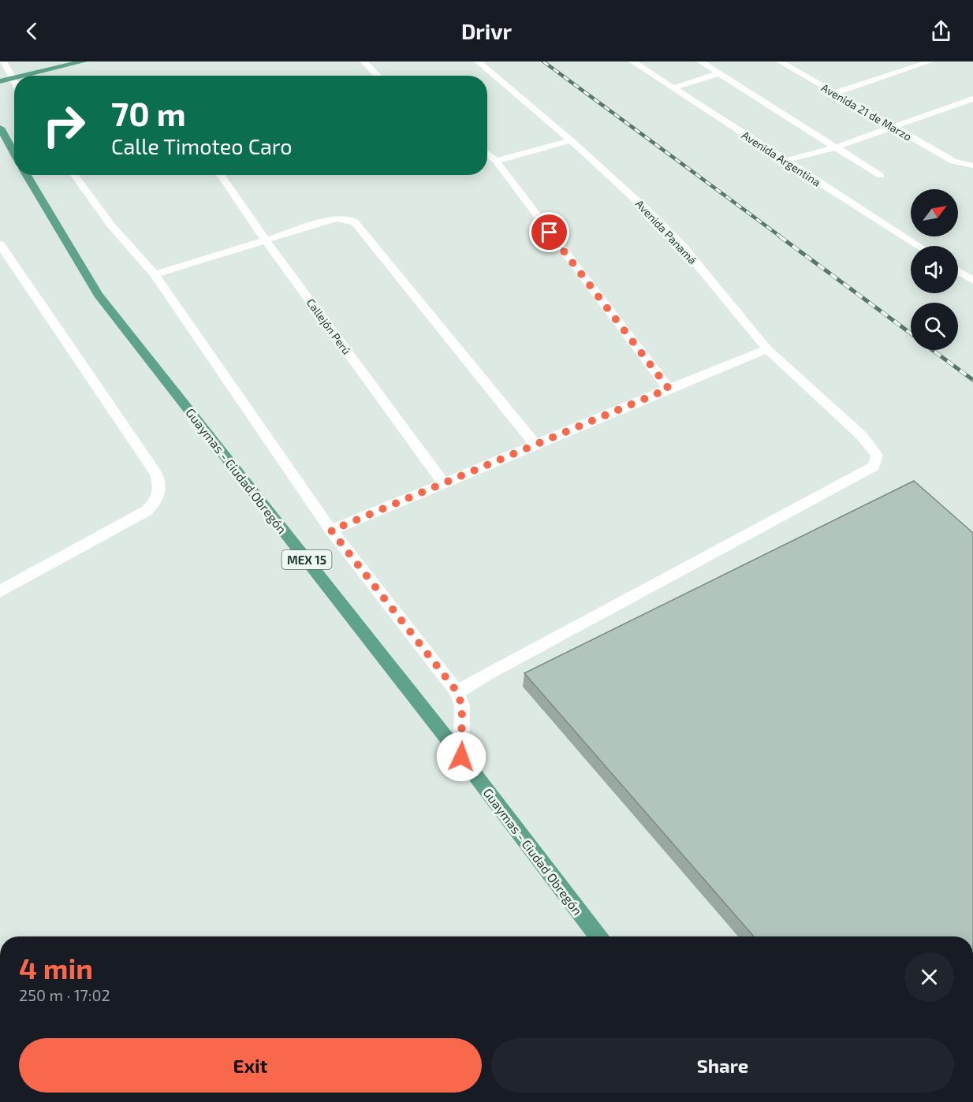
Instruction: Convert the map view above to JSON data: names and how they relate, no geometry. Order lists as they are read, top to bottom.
{
  "streets": {
    "main road": ["Guaymas - Ciudad Obregón", "MEX 15"],
    "street": [
      "Avenida 21 de Marzo",
      "Avenida Argentina",
      "Avenida Panamá",
      "Callejón Perú"
    ]
  },
  "north": "top right",
  "page": {
    "header": "Drivr",
    "turn": ["70 m", "Calle Timoteo Caro"],
    "heading": ["4 min", "250 m · 17:02"],
    "buttons": ["Exit", "Share"]
  }
}
